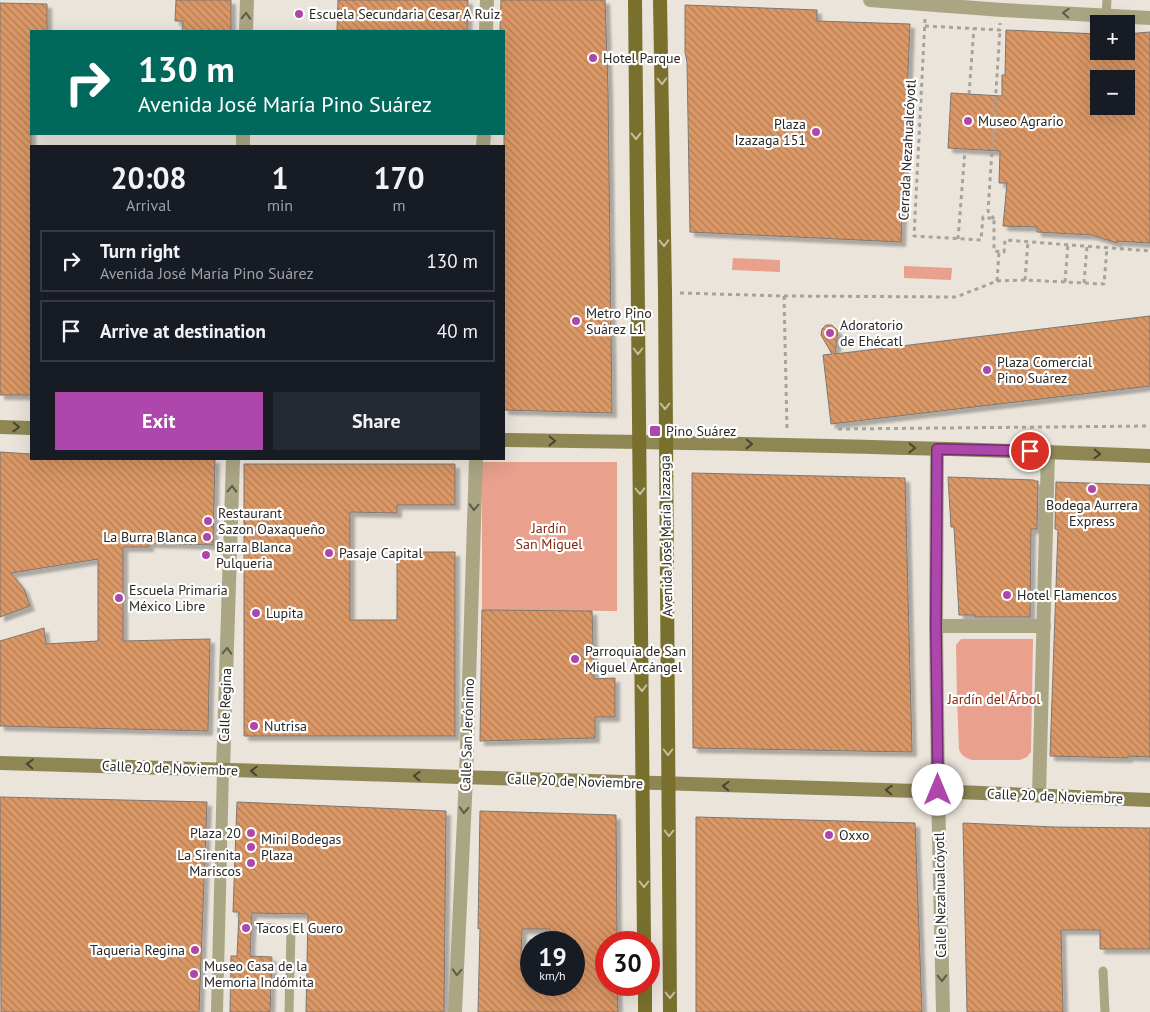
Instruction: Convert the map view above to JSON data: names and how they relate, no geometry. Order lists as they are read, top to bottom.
{
  "streets": {
    "main road": ["Avenida José María Izazaga", "Calle 20 de Noviembre"],
    "street": ["Calle Regina", "Calle San Jerónimo", "Calle Nezahualcóyotl"],
    "path": ["Cerrada Nezahualcóyotl"]
  },
  "crossings": [
    ["Avenida José María Izazaga", "Calle 20 de Noviembre"],
    ["Calle Regina", "Calle 20 de Noviembre"],
    ["Calle San Jerónimo", "Calle 20 de Noviembre"],
    ["Calle 20 de Noviembre", "Calle Nezahualcóyotl"]
  ],
  "one_way": [
    "Avenida José María Izazaga",
    "Calle Regina",
    "Calle San Jerónimo",
    "Calle 20 de Noviembre",
    "Calle Nezahualcóyotl"
  ],
  "parks": ["Jardín San Miguel", "Jardín del Árbol"],
  "places": {
    "other": [
      "Escuela Secundaria Cesar A Ruiz",
      "Hotel Parque",
      "Museo Agrario",
      "Plaza Izazaga 151",
      "Metro Pino Suárez L1",
      "Adoratorio de Ehécatl",
      "Plaza Comercial Pino Suárez",
      "Bodega Aurrera Express",
      "Restaurant Sazon Oaxaqueño",
      "La Burra Blanca",
      "Pasaje Capital",
      "Barra Blanca Pulqueria",
      "Hotel Flamencos",
      "Escuela Primaria México Libre",
      "Lupita",
      "Parroquia de San Miguel Arcángel",
      "Nutrisa",
      "Plaza 20",
      "Oxxo",
      "Mini Bodegas Plaza",
      "La Sirenita Mariscos",
      "Tacos El Guero",
      "Taqueria Regina",
      "Museo Casa de la Memoria Indómita"
    ],
    "transit": ["Pino Suárez"]
  },
  "page": {
    "map_buttons": ["+", "−"],
    "turn": ["130 m", "Avenida José María Pino Suárez"],
    "eta": [
      "20:08",
      "Arrival",
      "1",
      "min",
      "170",
      "m"
    ],
    "list": [
      {
        "name": "Turn right",
        "note": "Avenida José María Pino Suárez",
        "value": "130 m"
      },
      {
        "name": "Arrive at destination",
        "value": "40 m"
      }
    ],
    "buttons": ["Exit", "Share"],
    "speed": "19 km/h",
    "limit": "30"
  }
}
